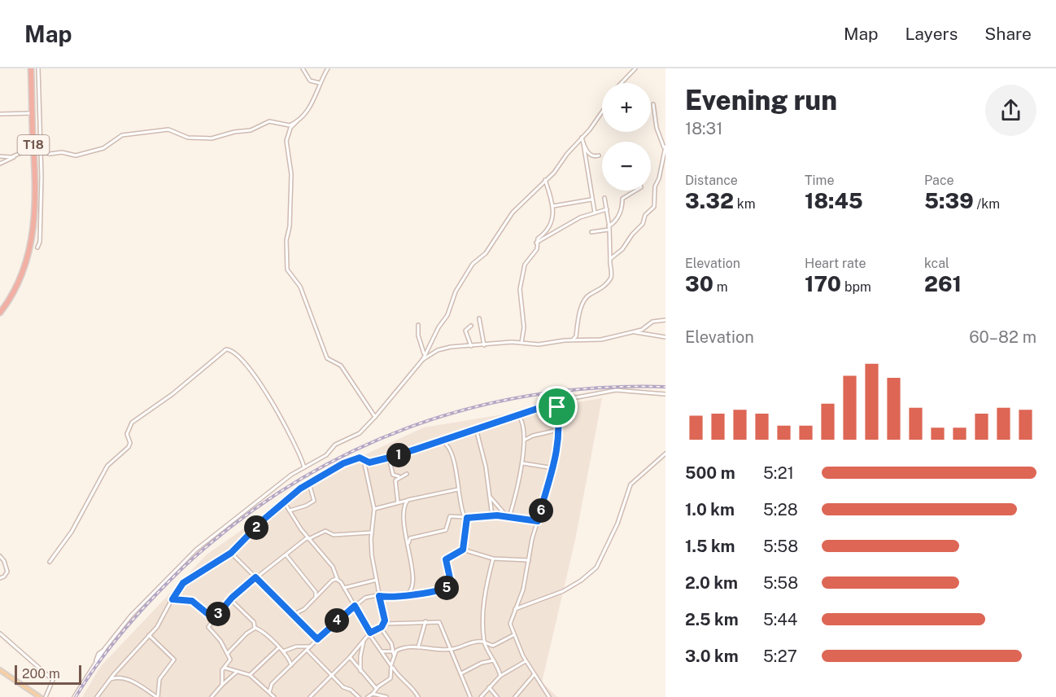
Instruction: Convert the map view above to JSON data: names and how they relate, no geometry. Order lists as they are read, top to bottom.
{
  "streets": {
    "highway": ["T18"]
  },
  "scale_bar": "200 m",
  "page": {
    "header": "Map",
    "nav": ["Map", "Layers", "Share"],
    "heading": ["Evening run", "18:31"],
    "map_buttons": ["+", "−"],
    "stats": [
      ["Distance", "3.32 km"],
      ["Time", "18:45"],
      ["Pace", "5:39 /km"],
      ["Elevation", "30 m"],
      ["Heart rate", "170 bpm"],
      ["kcal", "261"]
    ],
    "chart": ["Elevation", "60–82 m"],
    "pins": [
      "1",
      "6",
      "2",
      "5",
      "3",
      "4"
    ],
    "list": [
      {
        "name": "500 m",
        "note": "5:21"
      },
      {
        "name": "1.0 km",
        "note": "5:28"
      },
      {
        "name": "1.5 km",
        "note": "5:58"
      },
      {
        "name": "2.0 km",
        "note": "5:58"
      },
      {
        "name": "2.5 km",
        "note": "5:44"
      },
      {
        "name": "3.0 km",
        "note": "5:27"
      }
    ],
    "scale": "200 m"
  }
}
